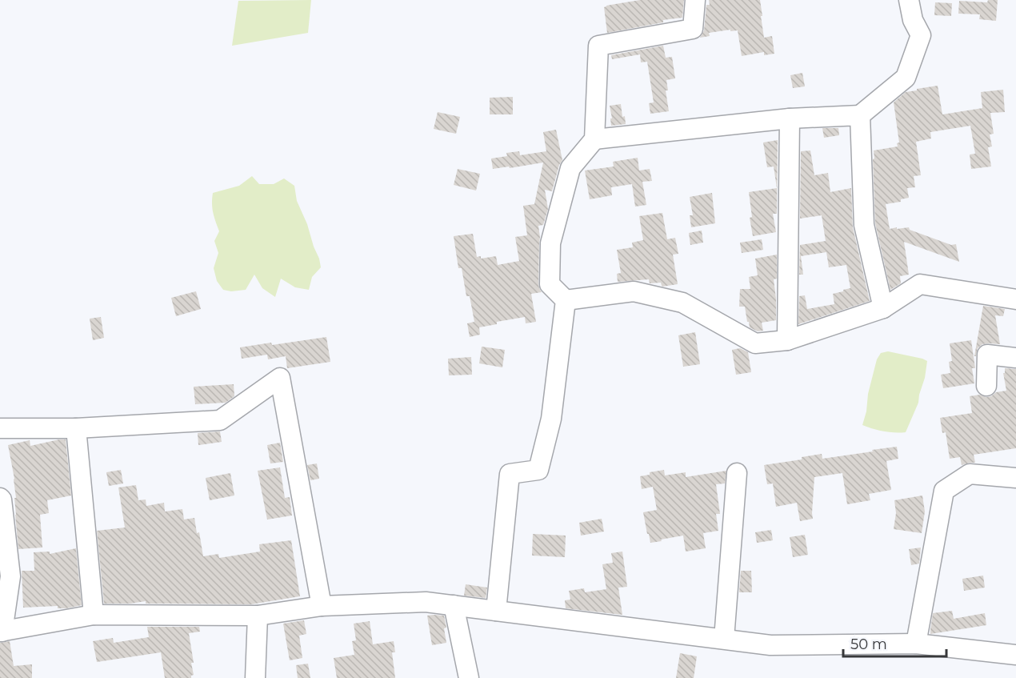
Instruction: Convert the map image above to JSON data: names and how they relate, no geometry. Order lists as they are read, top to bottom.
{
  "scale_bar": "50 m"
}
